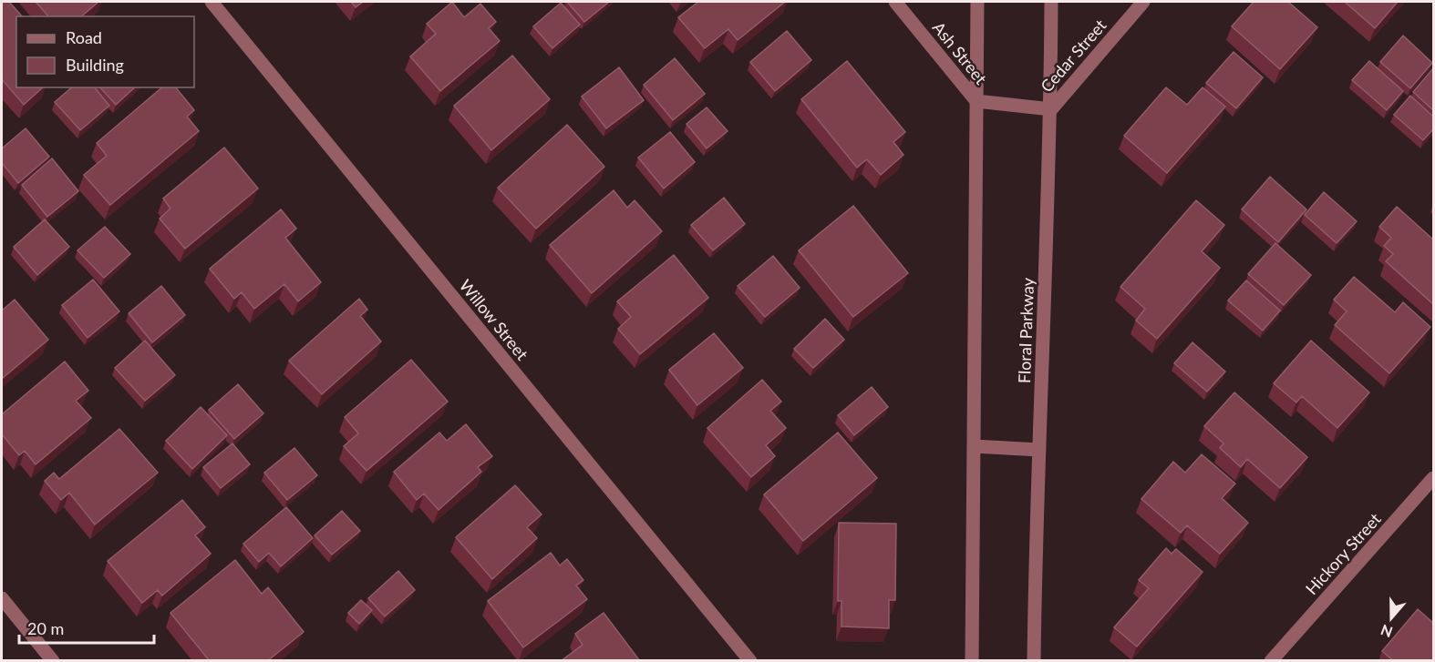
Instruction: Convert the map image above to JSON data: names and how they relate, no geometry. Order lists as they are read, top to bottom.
{
  "streets": {
    "street": [
      "Ash Street",
      "Cedar Street",
      "Willow Street",
      "Floral Parkway",
      "Hickory Street"
    ]
  },
  "crossings": [
    ["Cedar Street", "Floral Parkway"]
  ],
  "legend": ["Road", "Building"],
  "scale_bar": "20 m",
  "north": "bottom"
}
